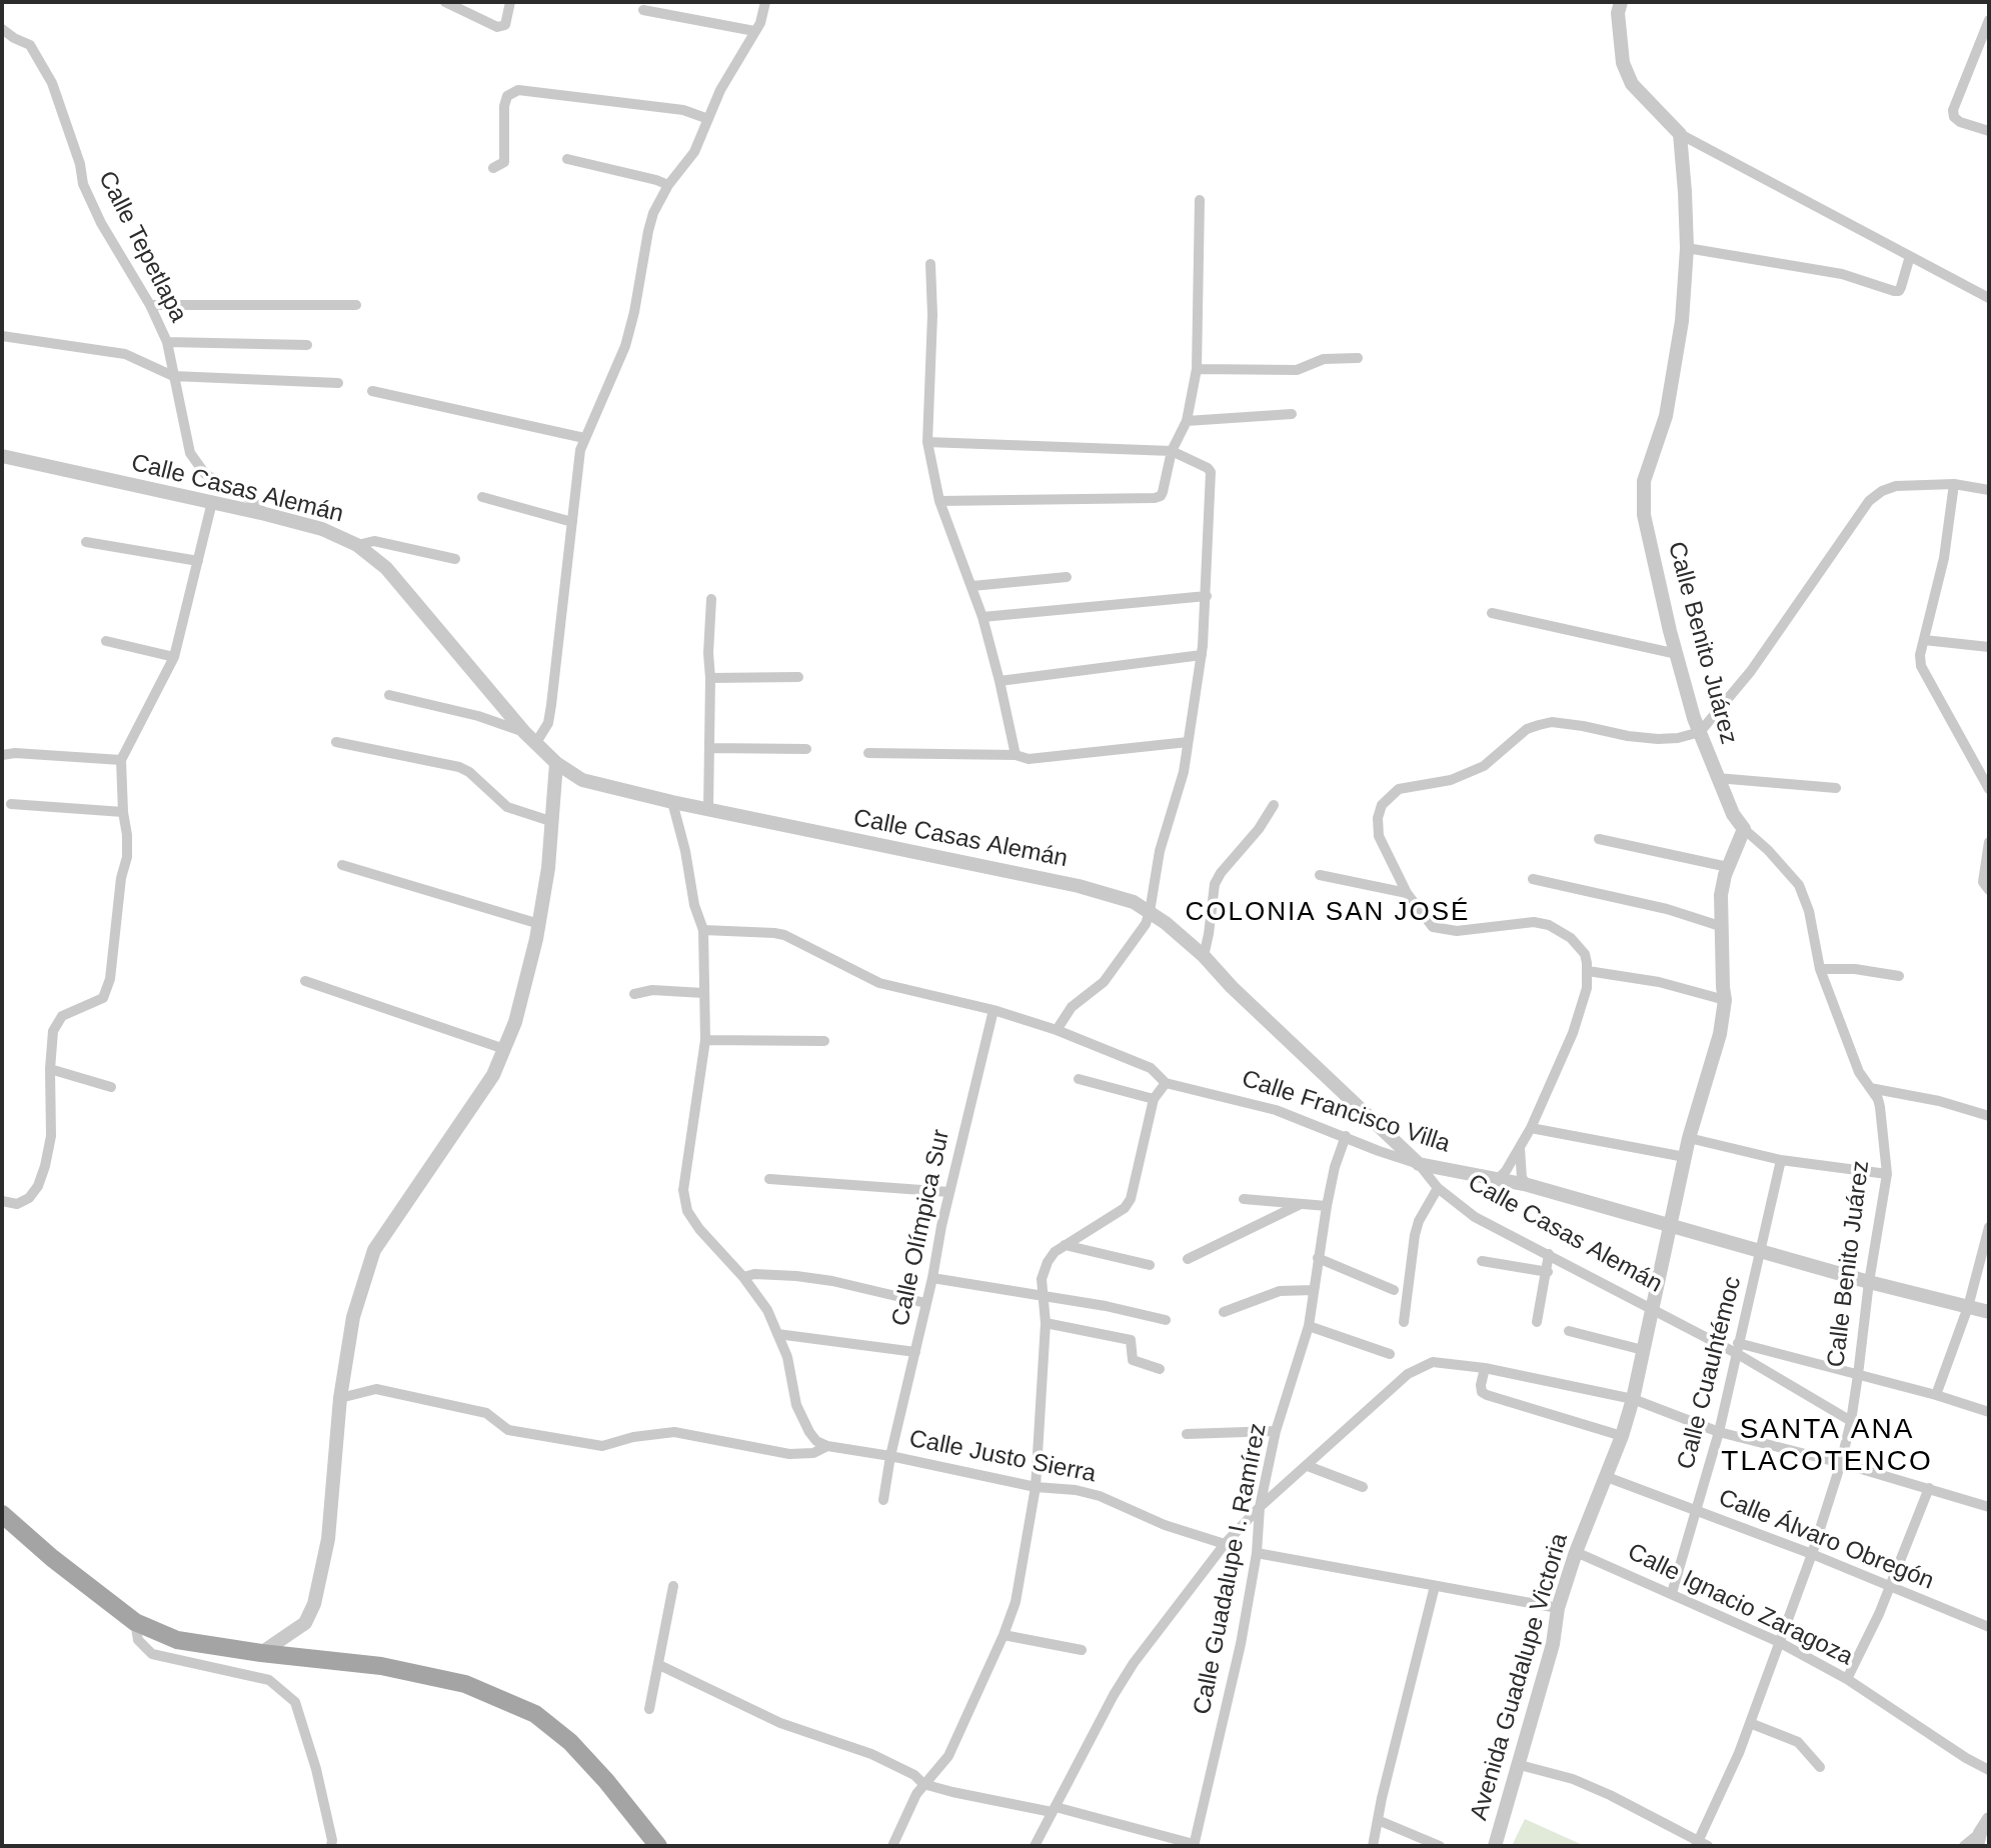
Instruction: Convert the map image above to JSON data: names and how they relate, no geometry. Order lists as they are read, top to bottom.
{
  "streets": {
    "street": [
      "Calle Tepetlapa",
      "Calle Casas Alemán",
      "Calle Benito Juárez",
      "Calle Francisco Villa",
      "Calle Olímpica Sur",
      "Calle Cuauhtémoc",
      "Calle Justo Sierra",
      "Calle Álvaro Obregón",
      "Calle Guadalupe I. Ramírez",
      "Calle Ignacio Zaragoza",
      "Avenida Guadalupe Victoria"
    ]
  },
  "crossings": [
    ["Calle Tepetlapa", "Calle Casas Alemán"],
    ["Calle Casas Alemán", "Calle Benito Juárez"],
    ["Calle Casas Alemán", "Calle Francisco Villa"],
    ["Calle Casas Alemán", "Calle Cuauhtémoc"],
    ["Calle Casas Alemán", "Avenida Guadalupe Victoria"],
    ["Calle Benito Juárez", "Calle Francisco Villa"],
    ["Calle Benito Juárez", "Calle Álvaro Obregón"],
    ["Calle Benito Juárez", "Calle Ignacio Zaragoza"],
    ["Calle Benito Juárez", "Avenida Guadalupe Victoria"],
    ["Calle Francisco Villa", "Calle Olímpica Sur"],
    ["Calle Francisco Villa", "Calle Cuauhtémoc"],
    ["Calle Francisco Villa", "Calle Guadalupe I. Ramírez"],
    ["Calle Francisco Villa", "Avenida Guadalupe Victoria"],
    ["Calle Olímpica Sur", "Calle Justo Sierra"],
    ["Calle Cuauhtémoc", "Calle Álvaro Obregón"],
    ["Calle Cuauhtémoc", "Calle Ignacio Zaragoza"],
    ["Calle Álvaro Obregón", "Avenida Guadalupe Victoria"],
    ["Calle Ignacio Zaragoza", "Avenida Guadalupe Victoria"]
  ],
  "districts": ["COLONIA SAN JOSÉ", "SANTA ANA TLACOTENCO"]
}
